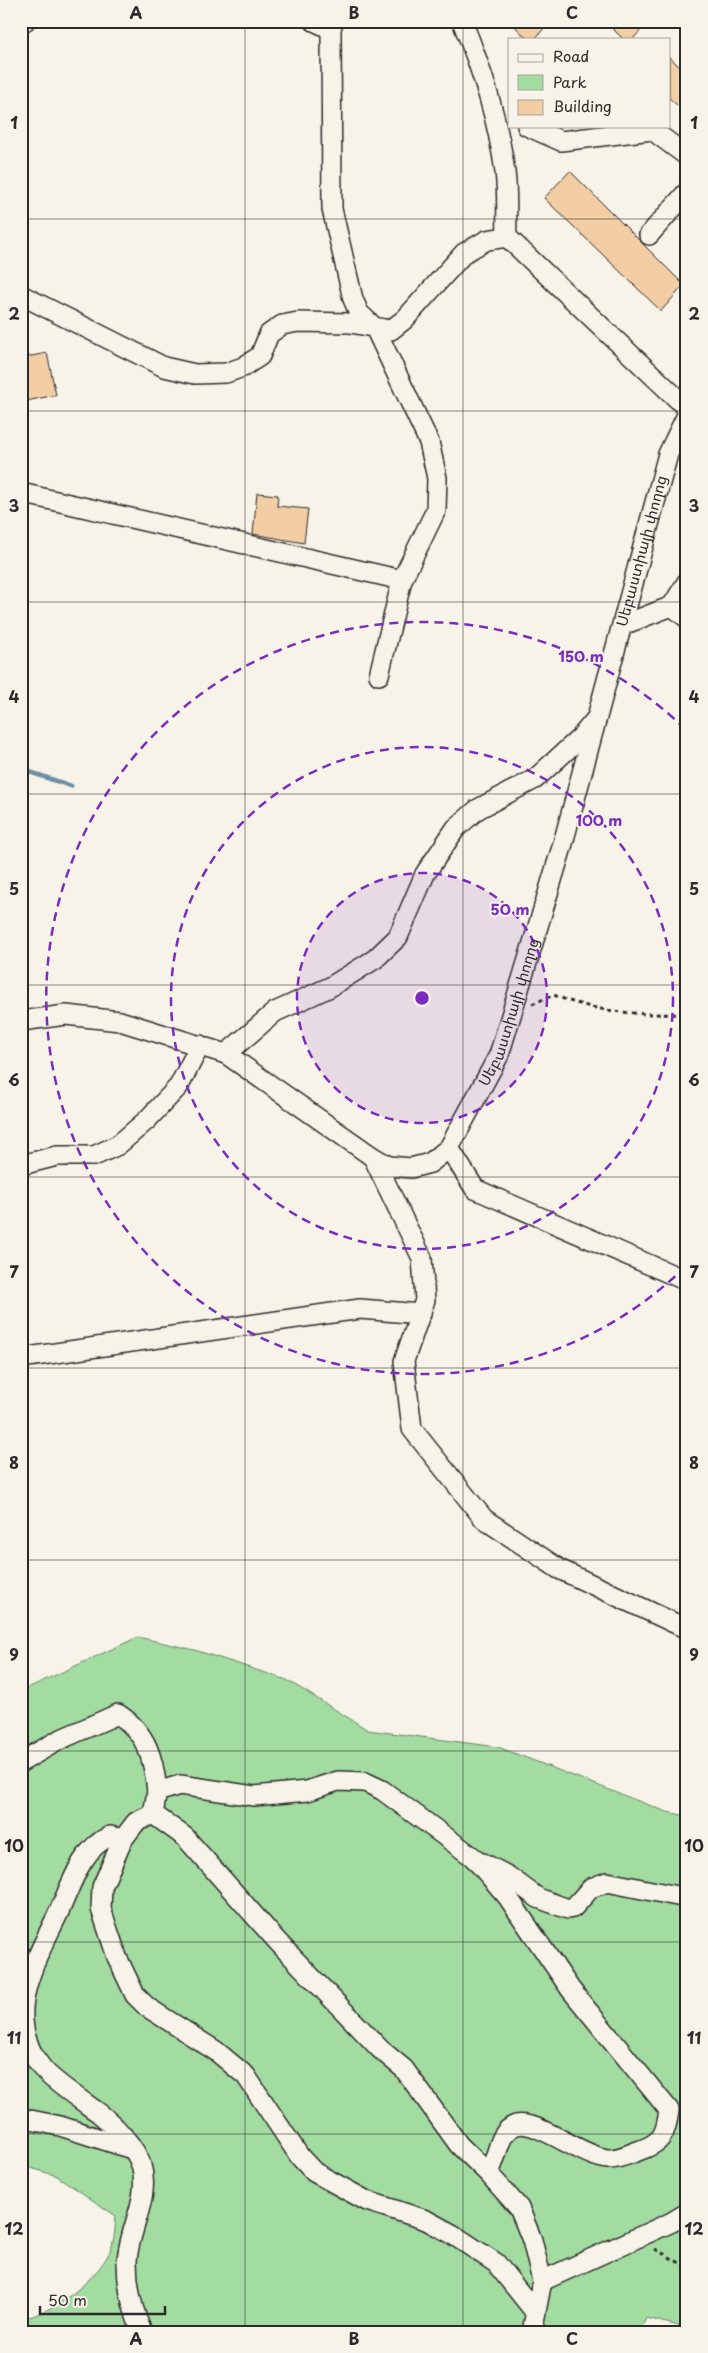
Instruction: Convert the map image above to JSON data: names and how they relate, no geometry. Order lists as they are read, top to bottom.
{
  "streets": {
    "street": ["Սեբաստիայի փողոց"]
  },
  "legend": ["Road", "Park", "Building"],
  "scale_bar": "50 m",
  "grid": {
    "columns": ["A", "B", "C"],
    "rows": [
      "1",
      "2",
      "3",
      "4",
      "5",
      "6",
      "7",
      "8",
      "9",
      "10",
      "11",
      "12"
    ]
  },
  "rings": ["150 m", "100 m", "50 m"]
}
